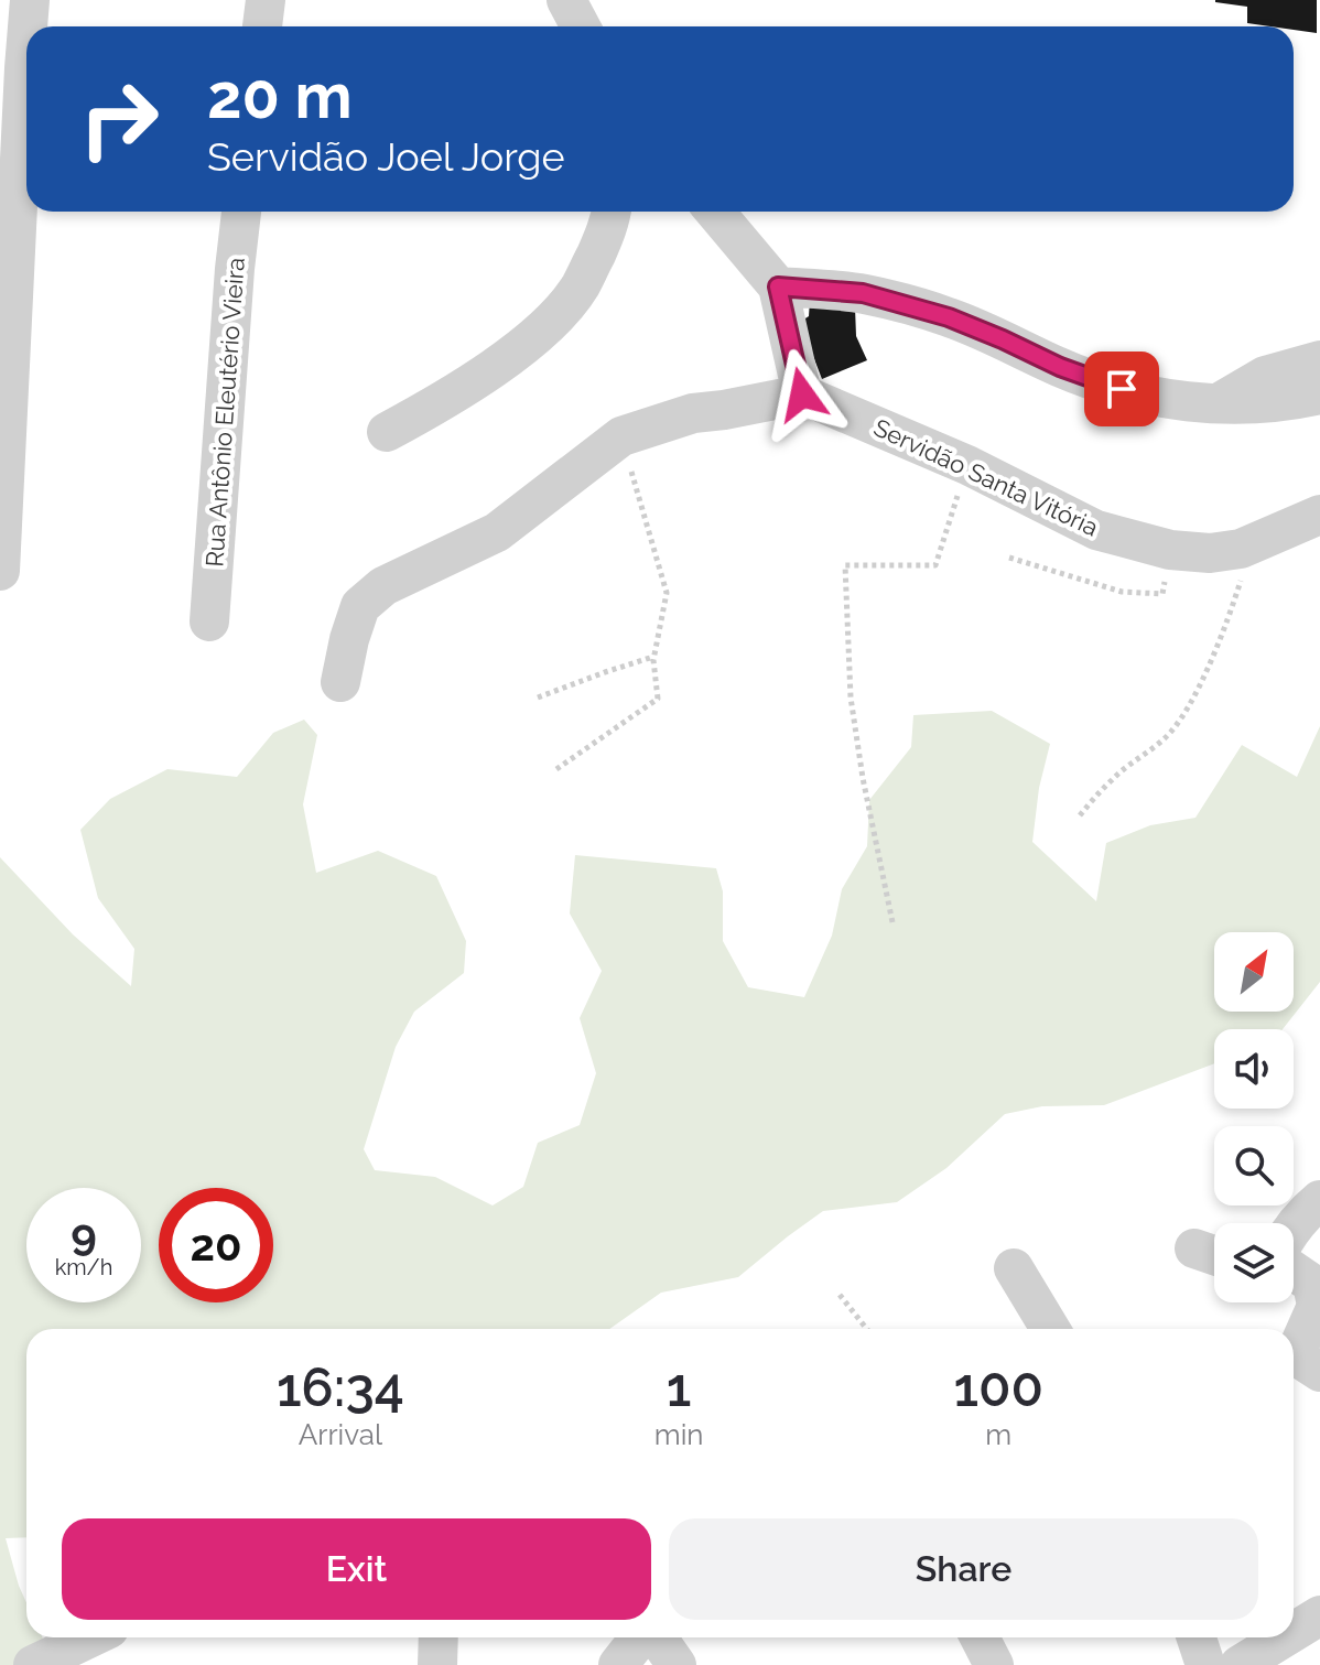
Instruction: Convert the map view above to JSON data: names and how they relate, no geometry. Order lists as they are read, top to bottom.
{
  "streets": {
    "street": ["Rua Antônio Eleutério Vieira", "Servidão Santa Vitória"]
  },
  "north": "top right",
  "page": {
    "turn": ["20 m", "Servidão Joel Jorge"],
    "speed": "9 km/h",
    "limit": "20",
    "eta": [
      "16:34",
      "Arrival",
      "1",
      "min",
      "100",
      "m"
    ],
    "buttons": ["Exit", "Share"]
  }
}
